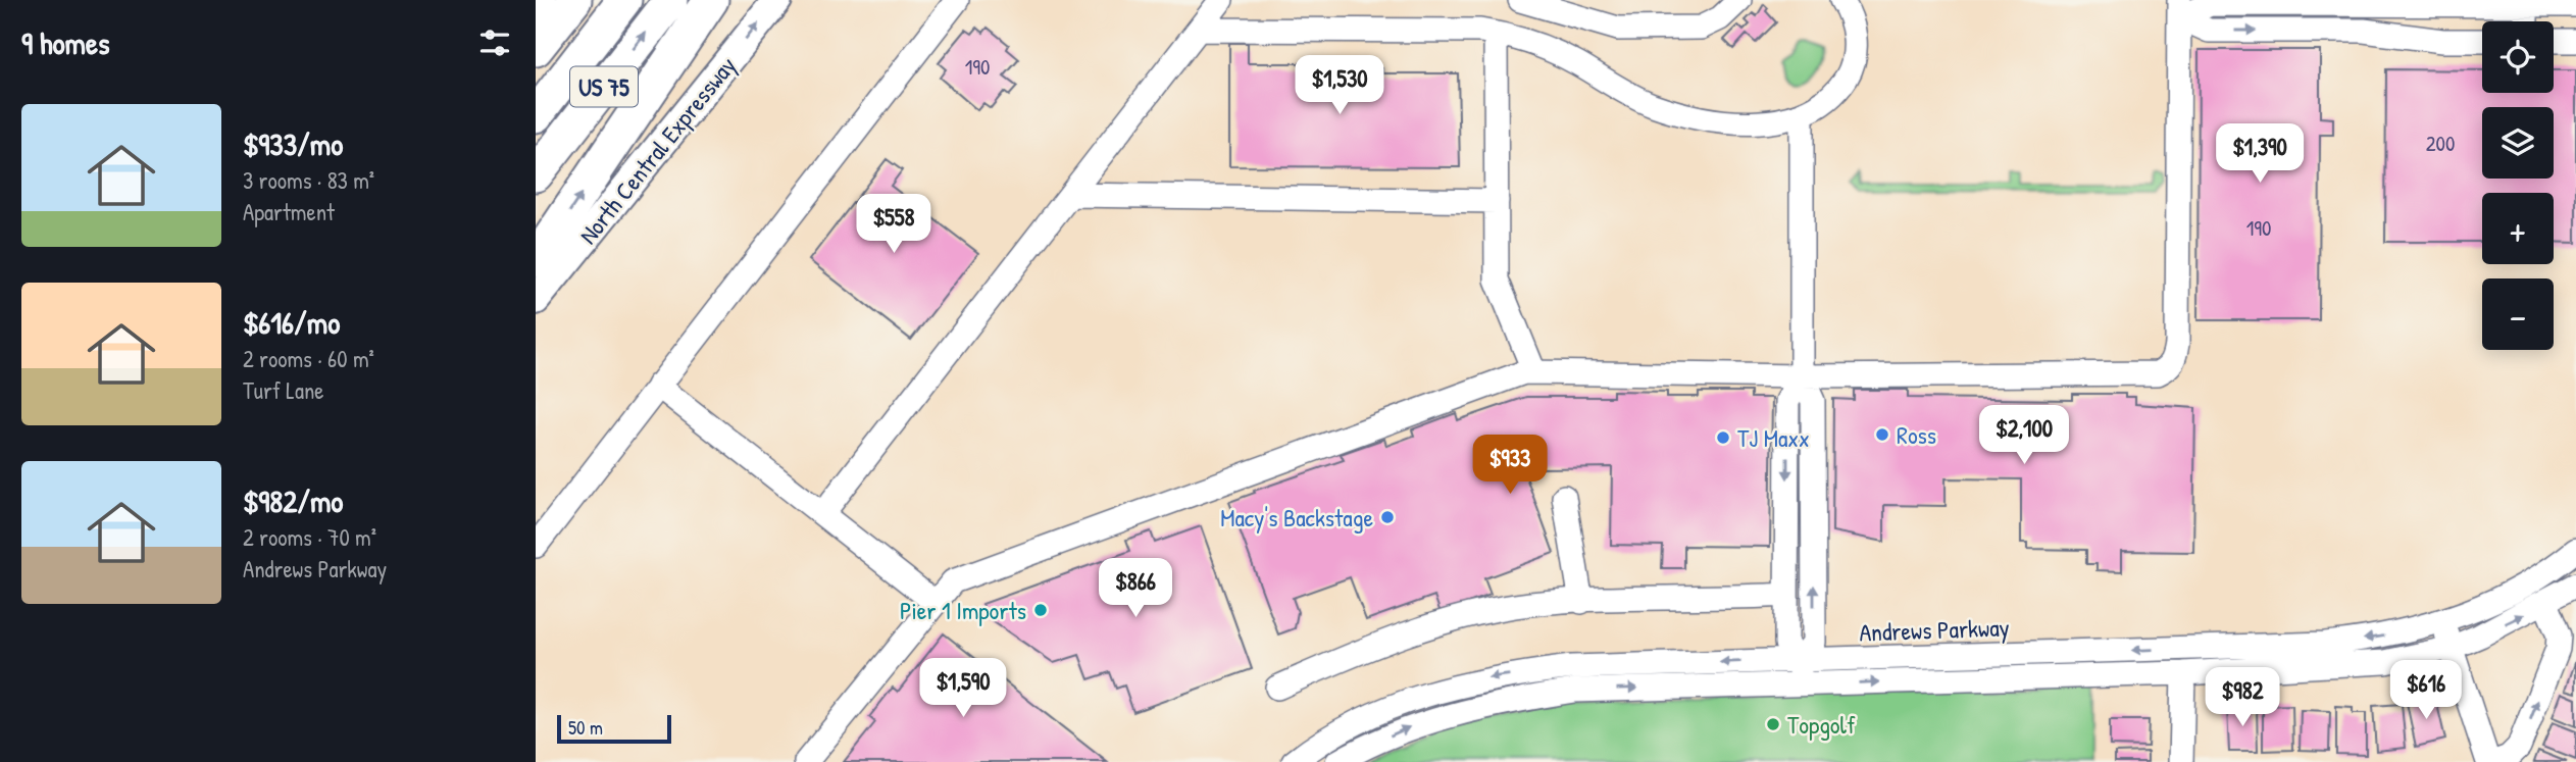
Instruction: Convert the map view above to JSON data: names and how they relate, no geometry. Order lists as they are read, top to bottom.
{
  "streets": {
    "highway": ["US 75"],
    "main road": ["North Central Expressway"],
    "street": ["Andrews Parkway"]
  },
  "one_way": ["North Central Expressway"],
  "places": [
    "Ross",
    "TJ Maxx",
    "Macy's Backstage",
    "Pier 1 Imports",
    "Topgolf"
  ],
  "house_numbers": ["190", "200", "190"],
  "scale_bar": "50 m",
  "page": {
    "heading": "9 homes",
    "map_buttons": ["+", "−"],
    "price": [
      "$1,530",
      "$1,390",
      "$558",
      "$2,100",
      "$933",
      "$866",
      "$1,590",
      "$616",
      "$982"
    ],
    "list": [
      {
        "name": "$933/mo",
        "note": "3 rooms · 83 m² · Apartment"
      },
      {
        "name": "$616/mo",
        "note": "2 rooms · 60 m² · Turf Lane"
      },
      {
        "name": "$982/mo",
        "note": "2 rooms · 70 m² · Andrews Parkway"
      }
    ],
    "scale": "50 m"
  }
}
